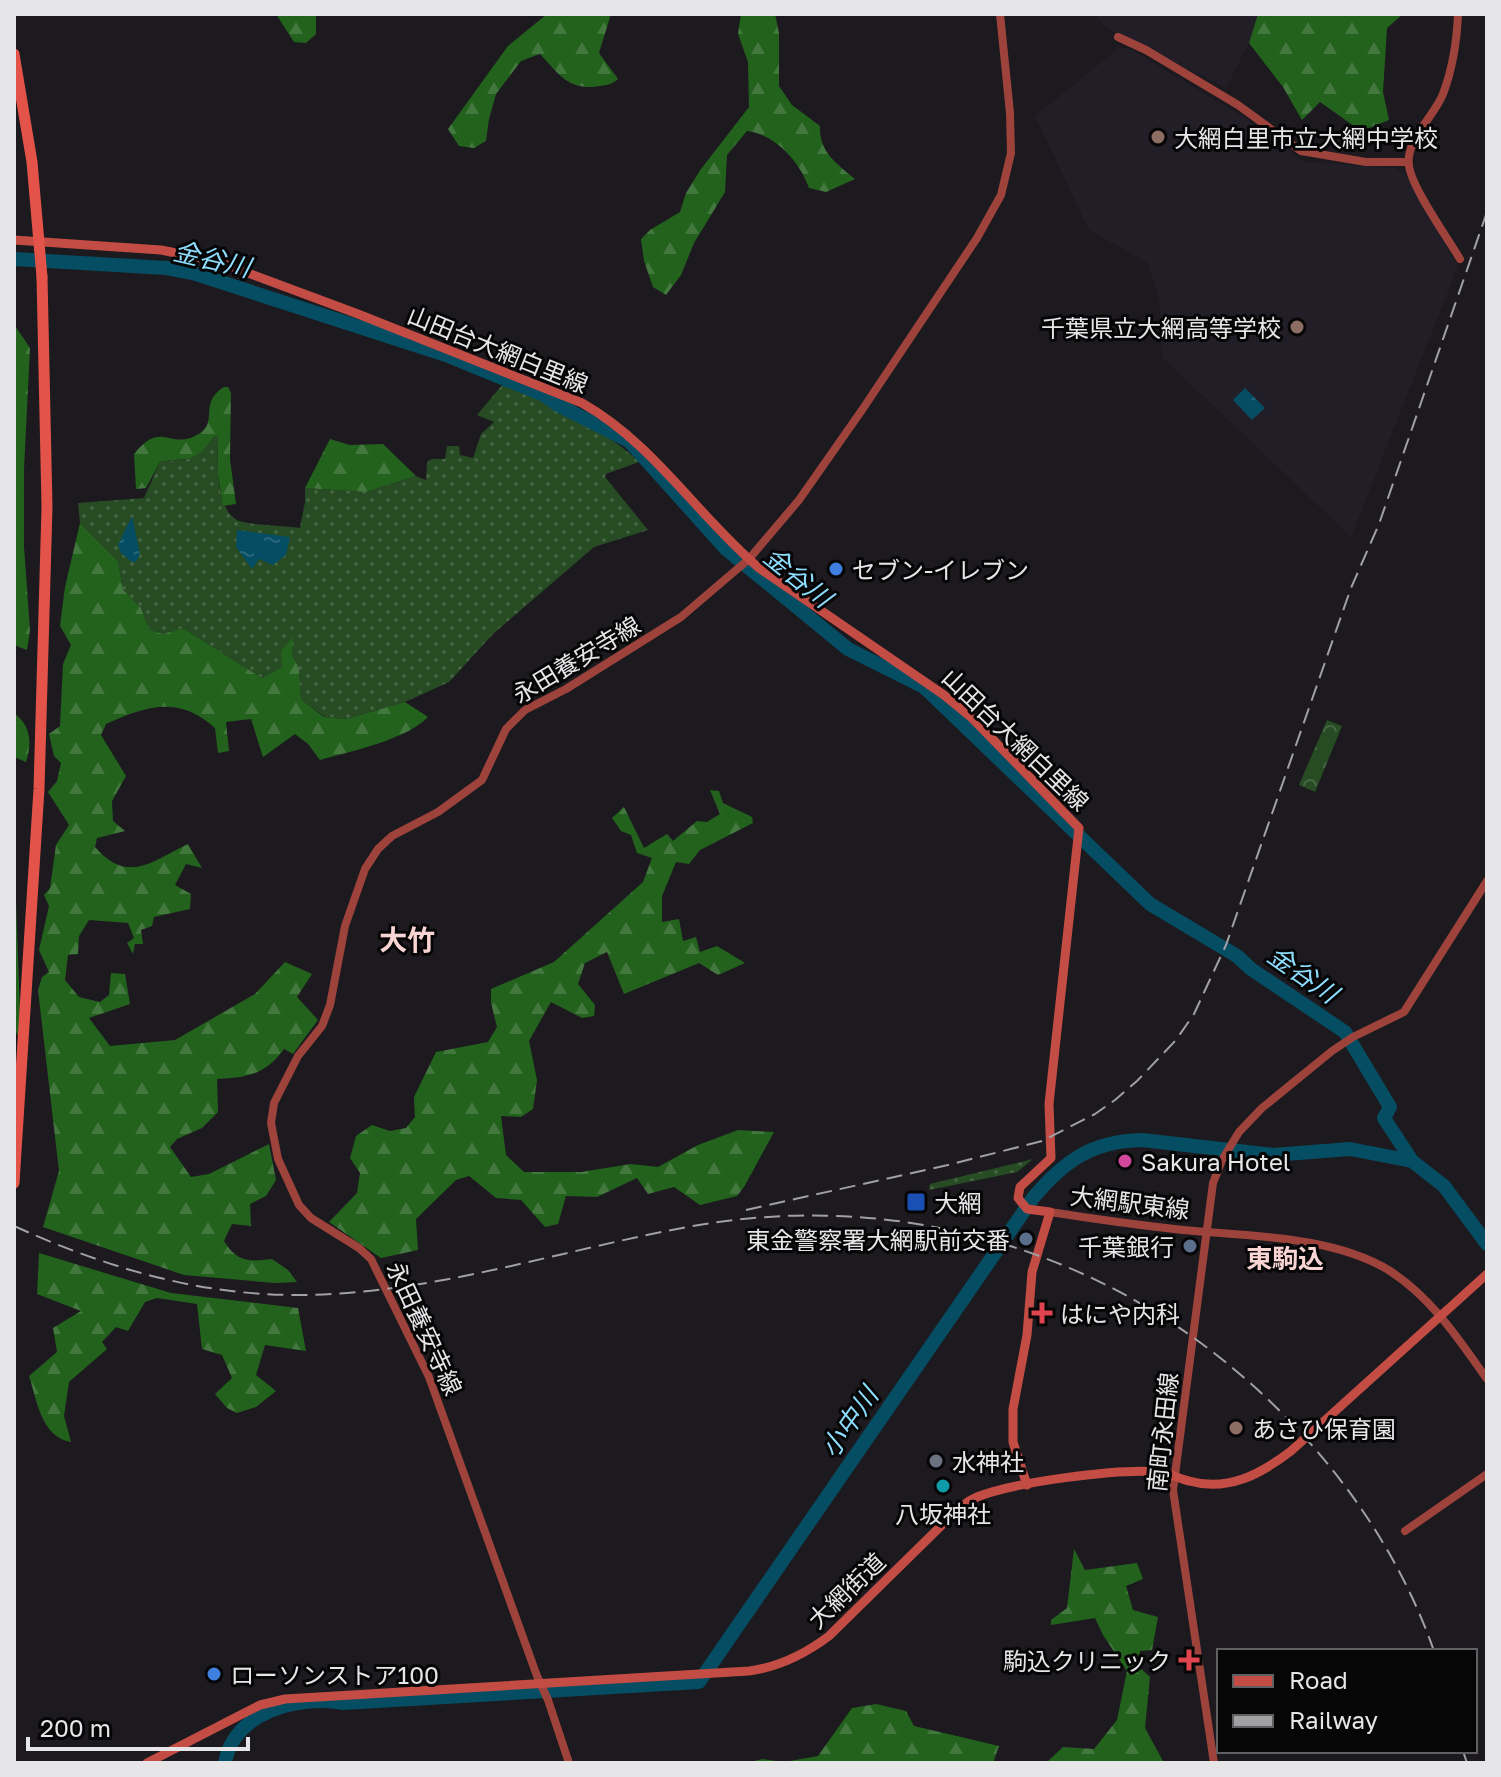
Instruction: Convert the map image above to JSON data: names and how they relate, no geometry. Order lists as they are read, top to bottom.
{
  "streets": {
    "main road": ["山田台大網白里線", "大網街道"],
    "street": ["永田養安寺線", "大網駅東線", "南町永田線"]
  },
  "crossings": [
    ["山田台大網白里線", "永田養安寺線"],
    ["山田台大網白里線", "大網駅東線"],
    ["永田養安寺線", "大網街道"],
    ["大網駅東線", "南町永田線"],
    ["大網駅東線", "大網街道"],
    ["南町永田線", "大網街道"]
  ],
  "districts": ["大竹", "東駒込"],
  "water": ["金谷川", "小中川"],
  "places": {
    "other": [
      "大網白里市立大網中学校",
      "千葉県立大網高等学校",
      "セブン-イレブン",
      "Sakura Hotel",
      "東金警察署大網駅前交番",
      "千葉銀行",
      "あさひ保育園",
      "水神社",
      "八坂神社",
      "ローソンストア100"
    ],
    "transit": ["大網"],
    "health": ["はにや内科", "駒込クリニック"]
  },
  "legend": ["Road", "Railway"],
  "scale_bar": "200 m"
}
